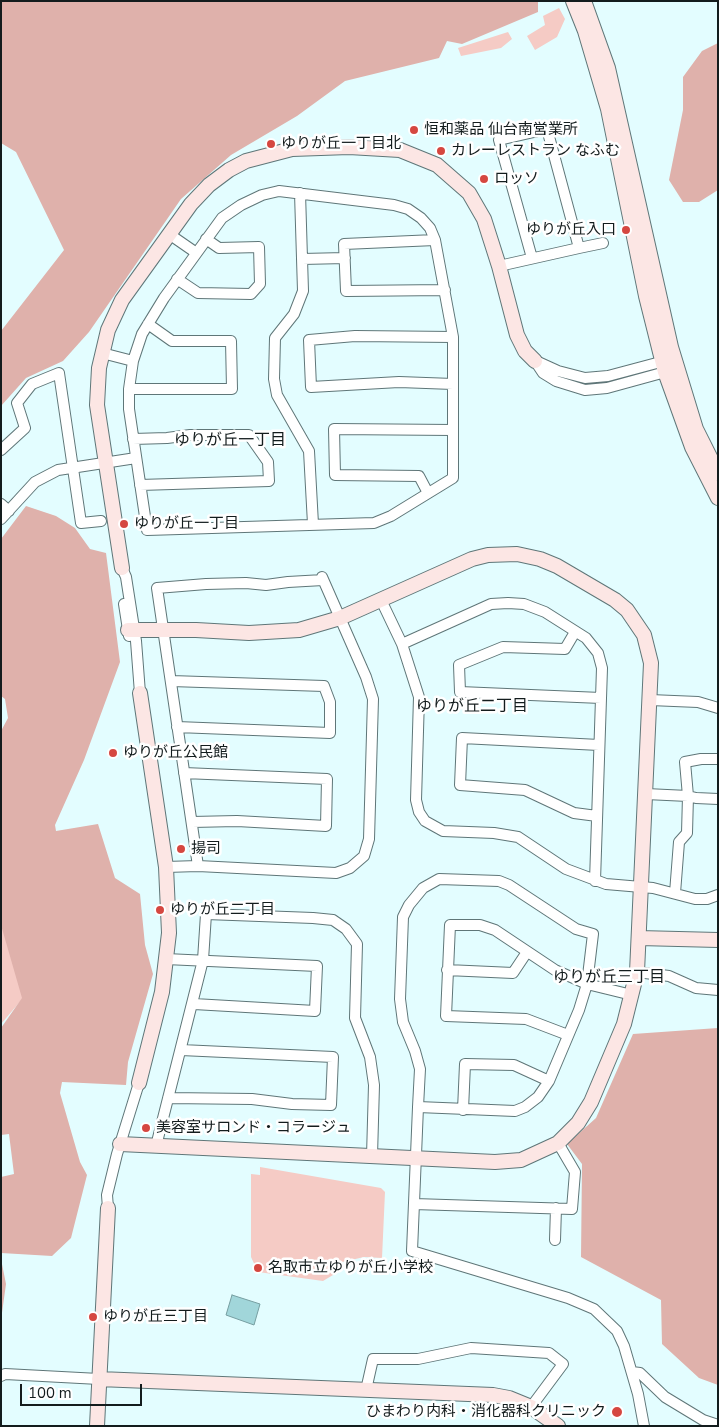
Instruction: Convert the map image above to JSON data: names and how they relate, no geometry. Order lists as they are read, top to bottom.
{
  "districts": ["ゆりが丘一丁目", "ゆりが丘二丁目", "ゆりが丘三丁目"],
  "places": [
    "恒和薬品 仙台南営業所",
    "ゆりが丘一丁目北",
    "カレーレストラン なふむ",
    "ロッソ",
    "ゆりが丘入口",
    "ゆりが丘一丁目",
    "ゆりが丘公民館",
    "揚司",
    "ゆりが丘二丁目",
    "美容室サロンド・コラージュ",
    "名取市立ゆりが丘小学校",
    "ゆりが丘三丁目",
    "ひまわり内科・消化器科クリニック"
  ],
  "scale_bar": "100 m"
}
